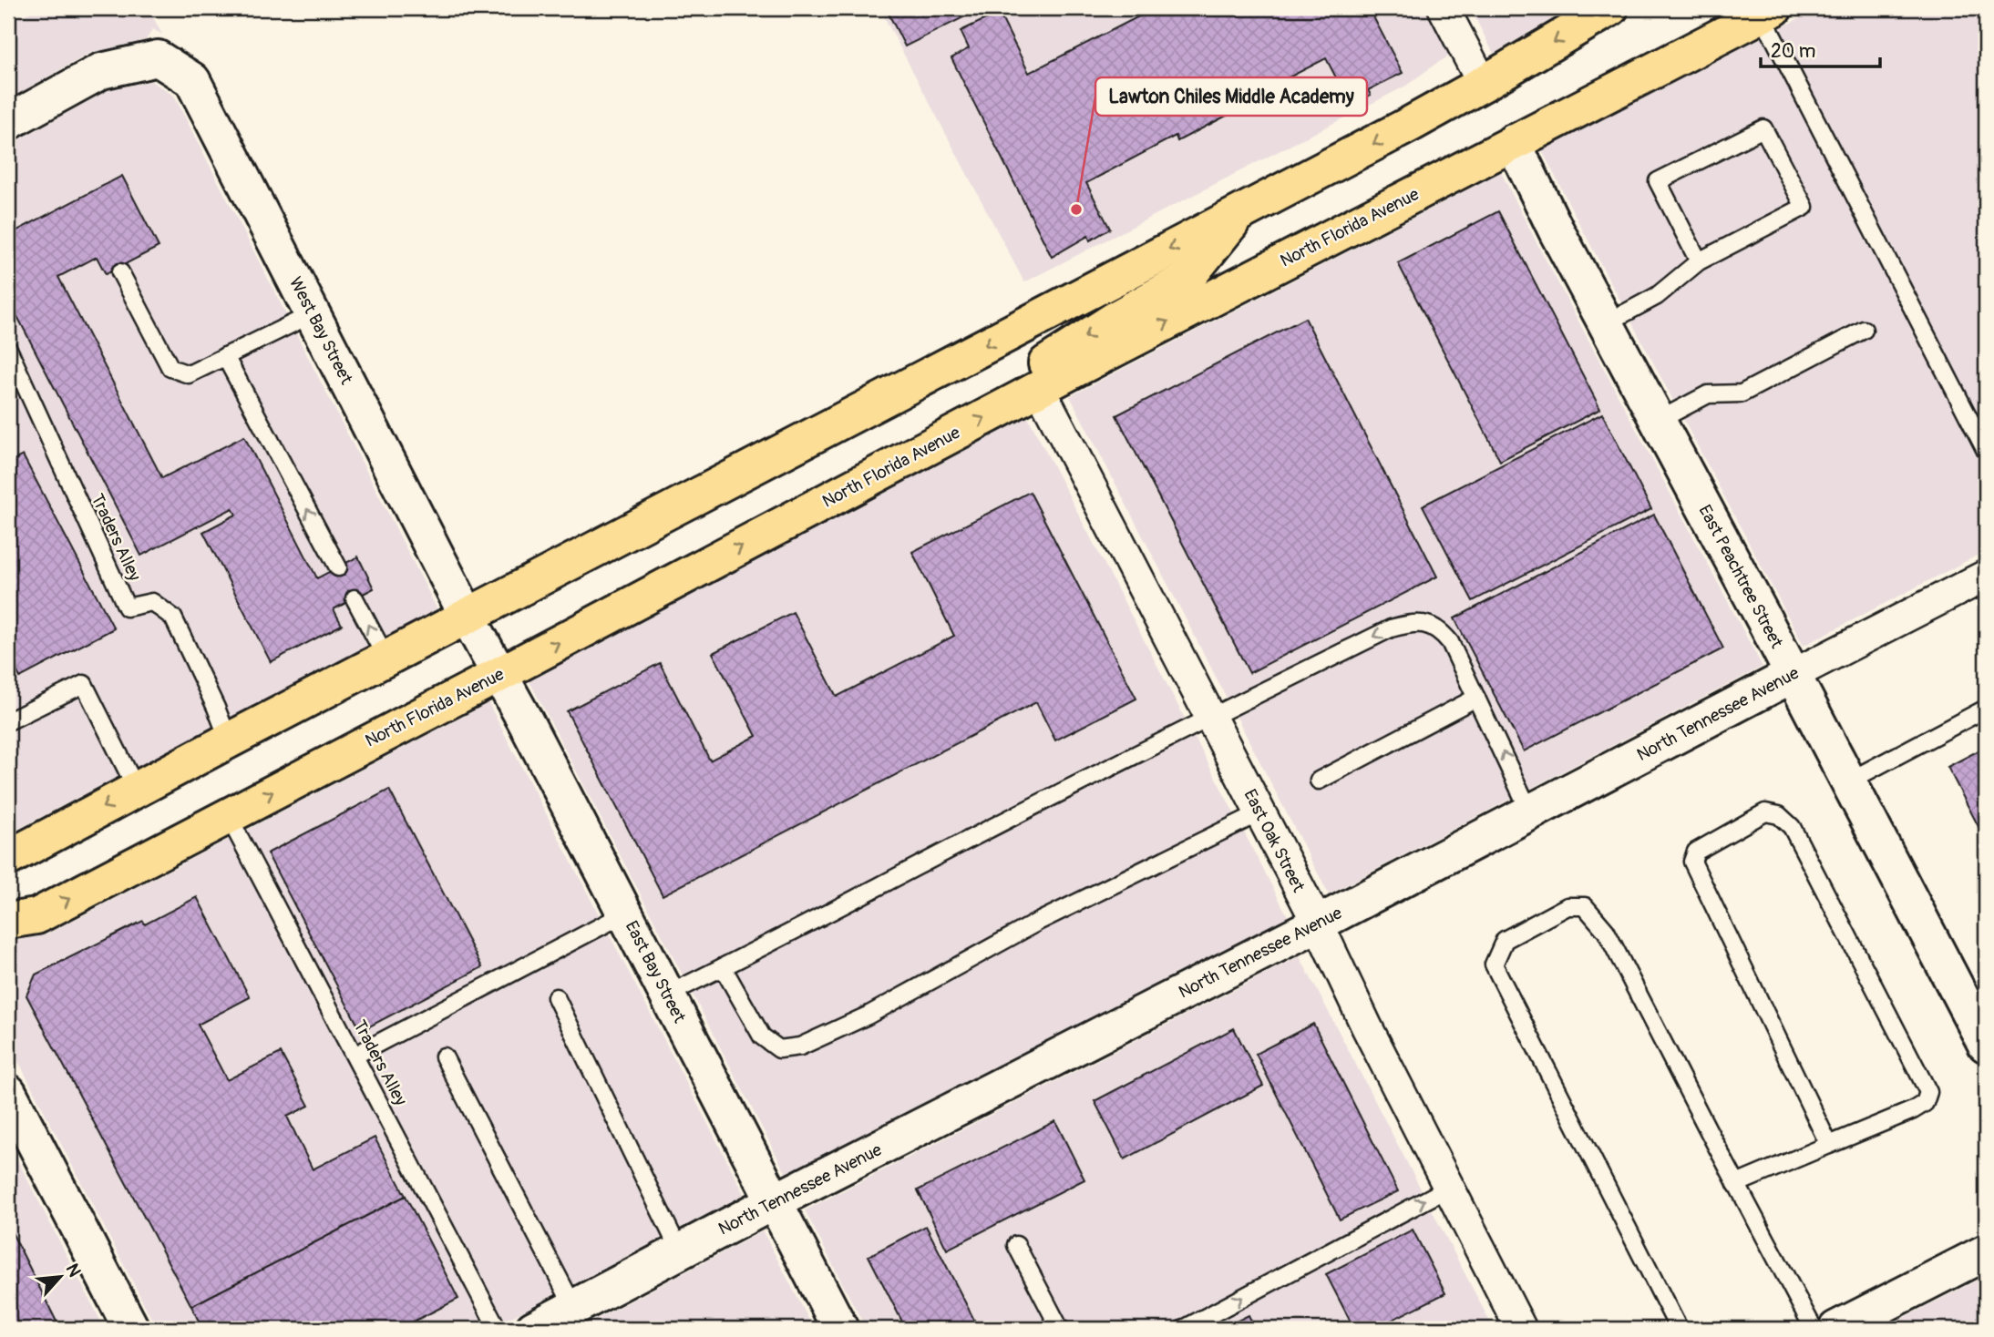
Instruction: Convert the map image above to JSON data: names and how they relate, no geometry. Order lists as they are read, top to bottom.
{
  "streets": {
    "main road": ["North Florida Avenue"],
    "street": [
      "West Bay Street",
      "East Peachtree Street",
      "North Tennessee Avenue",
      "East Oak Street",
      "East Bay Street"
    ],
    "lane": ["Traders Alley"]
  },
  "crossings": [
    ["North Florida Avenue", "Traders Alley"],
    ["North Florida Avenue", "East Peachtree Street"],
    ["North Florida Avenue", "East Oak Street"],
    ["North Florida Avenue", "East Bay Street"],
    ["West Bay Street", "East Bay Street"],
    ["East Peachtree Street", "North Tennessee Avenue"],
    ["North Tennessee Avenue", "East Oak Street"],
    ["North Tennessee Avenue", "East Bay Street"]
  ],
  "places": ["Lawton Chiles Middle Academy"],
  "scale_bar": "20 m",
  "north": "top right"
}
